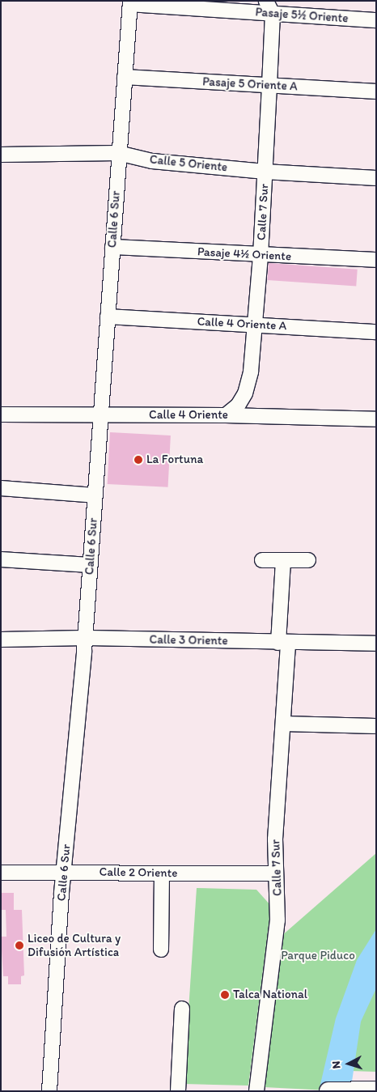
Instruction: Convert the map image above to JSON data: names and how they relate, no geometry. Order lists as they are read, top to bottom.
{
  "streets": {
    "street": [
      "Pasaje 5½ Oriente",
      "Pasaje 5 Oriente A",
      "Calle 5 Oriente",
      "Calle 7 Sur",
      "Calle 6 Sur",
      "Pasaje 4½ Oriente",
      "Calle 4 Oriente A",
      "Calle 4 Oriente",
      "Calle 3 Oriente",
      "Calle 2 Oriente"
    ]
  },
  "crossings": [
    ["Pasaje 5½ Oriente", "Calle 7 Sur"],
    ["Pasaje 5½ Oriente", "Calle 6 Sur"],
    ["Pasaje 5 Oriente A", "Calle 7 Sur"],
    ["Pasaje 5 Oriente A", "Calle 6 Sur"],
    ["Calle 5 Oriente", "Calle 7 Sur"],
    ["Calle 5 Oriente", "Calle 6 Sur"],
    ["Calle 7 Sur", "Pasaje 4½ Oriente"],
    ["Calle 7 Sur", "Calle 4 Oriente A"],
    ["Calle 7 Sur", "Calle 4 Oriente"],
    ["Calle 7 Sur", "Calle 3 Oriente"],
    ["Calle 7 Sur", "Calle 2 Oriente"],
    ["Calle 6 Sur", "Pasaje 4½ Oriente"],
    ["Calle 6 Sur", "Calle 4 Oriente A"],
    ["Calle 6 Sur", "Calle 4 Oriente"],
    ["Calle 6 Sur", "Calle 3 Oriente"],
    ["Calle 6 Sur", "Calle 2 Oriente"]
  ],
  "parks": ["Parque Piduco"],
  "places": ["La Fortuna", "Liceo de Cultura y Difusión Artística", "Talca National"],
  "north": "left"
}
